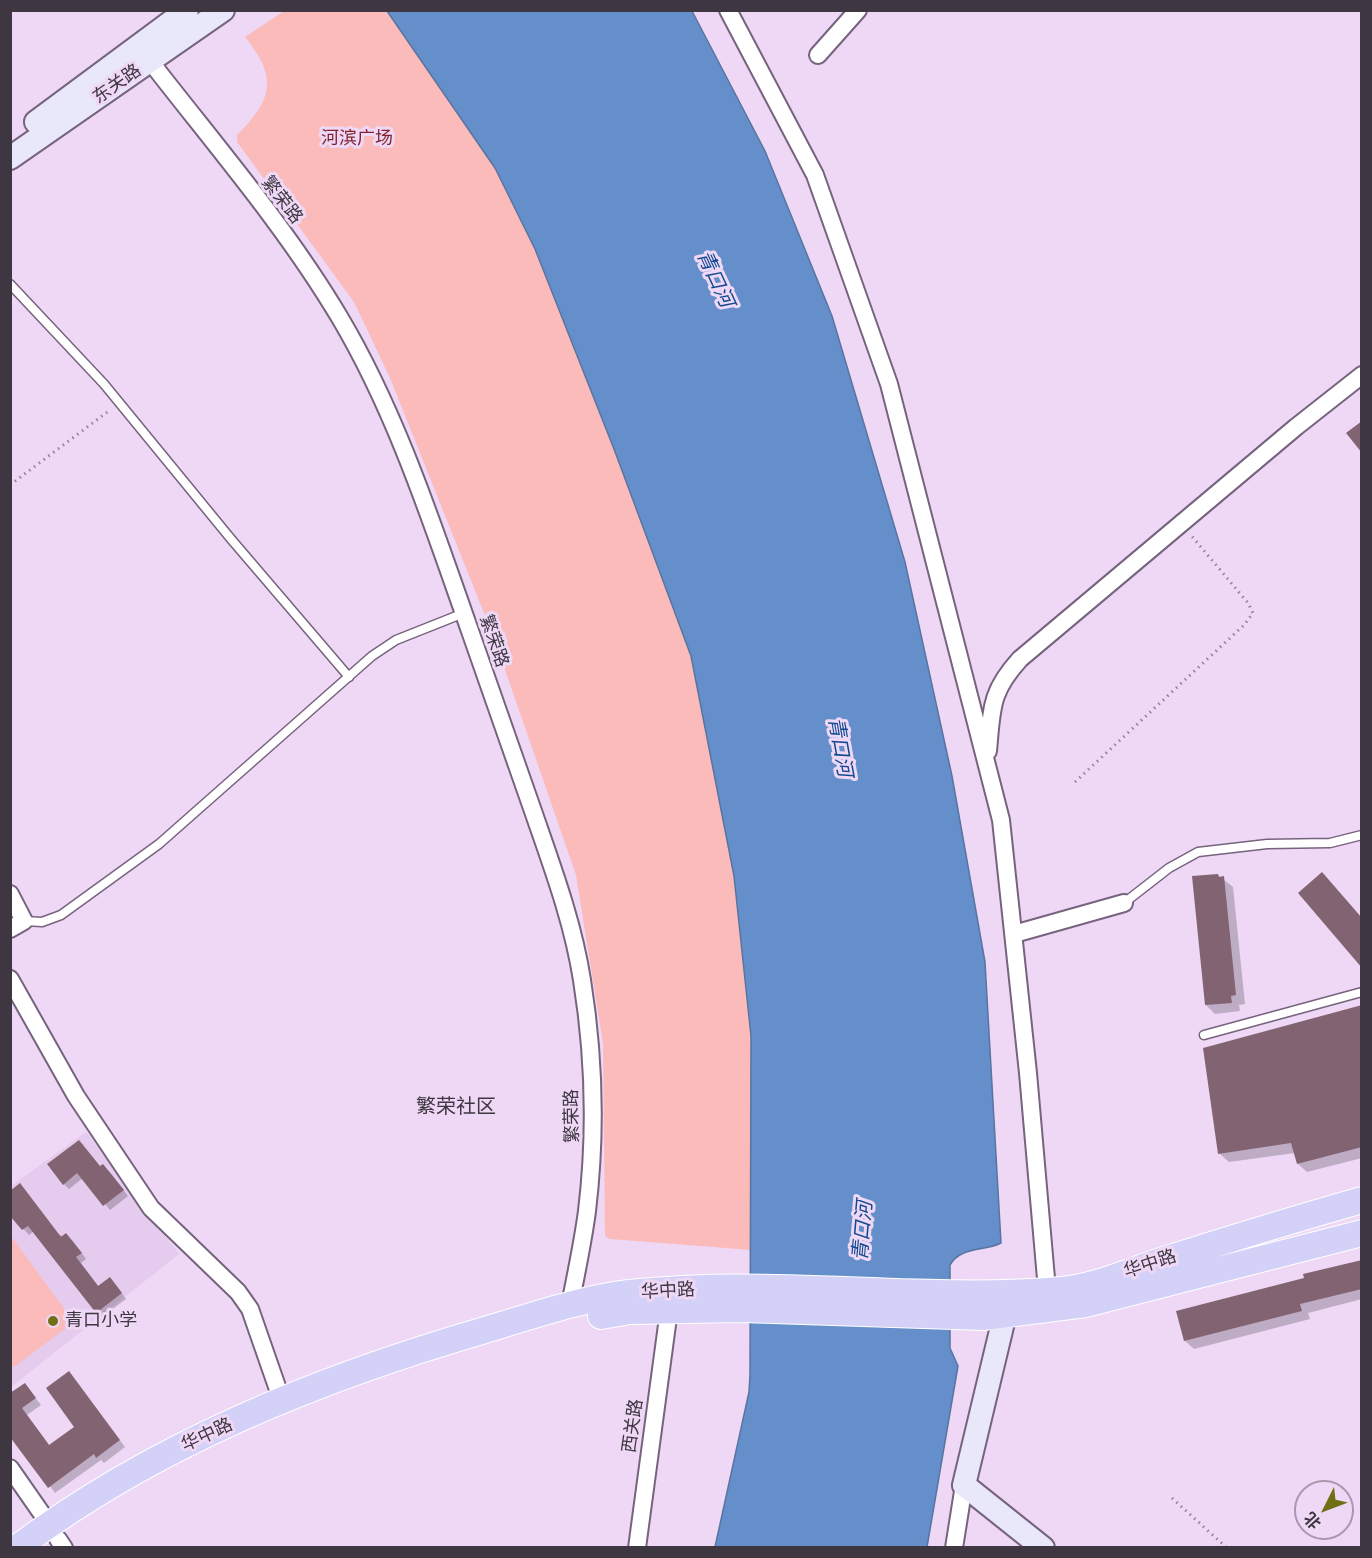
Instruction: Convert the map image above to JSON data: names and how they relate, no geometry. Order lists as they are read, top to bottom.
{
  "streets": {
    "main road": ["东关路", "华中路"],
    "street": ["繁荣路", "西关路"]
  },
  "crossings": [
    ["东关路", "繁荣路"],
    ["繁荣路", "华中路"],
    ["华中路", "西关路"]
  ],
  "districts": ["繁荣社区"],
  "water": ["青口河"],
  "parks": ["河滨广场"],
  "places": ["青口小学"],
  "north": "bottom left"
}
